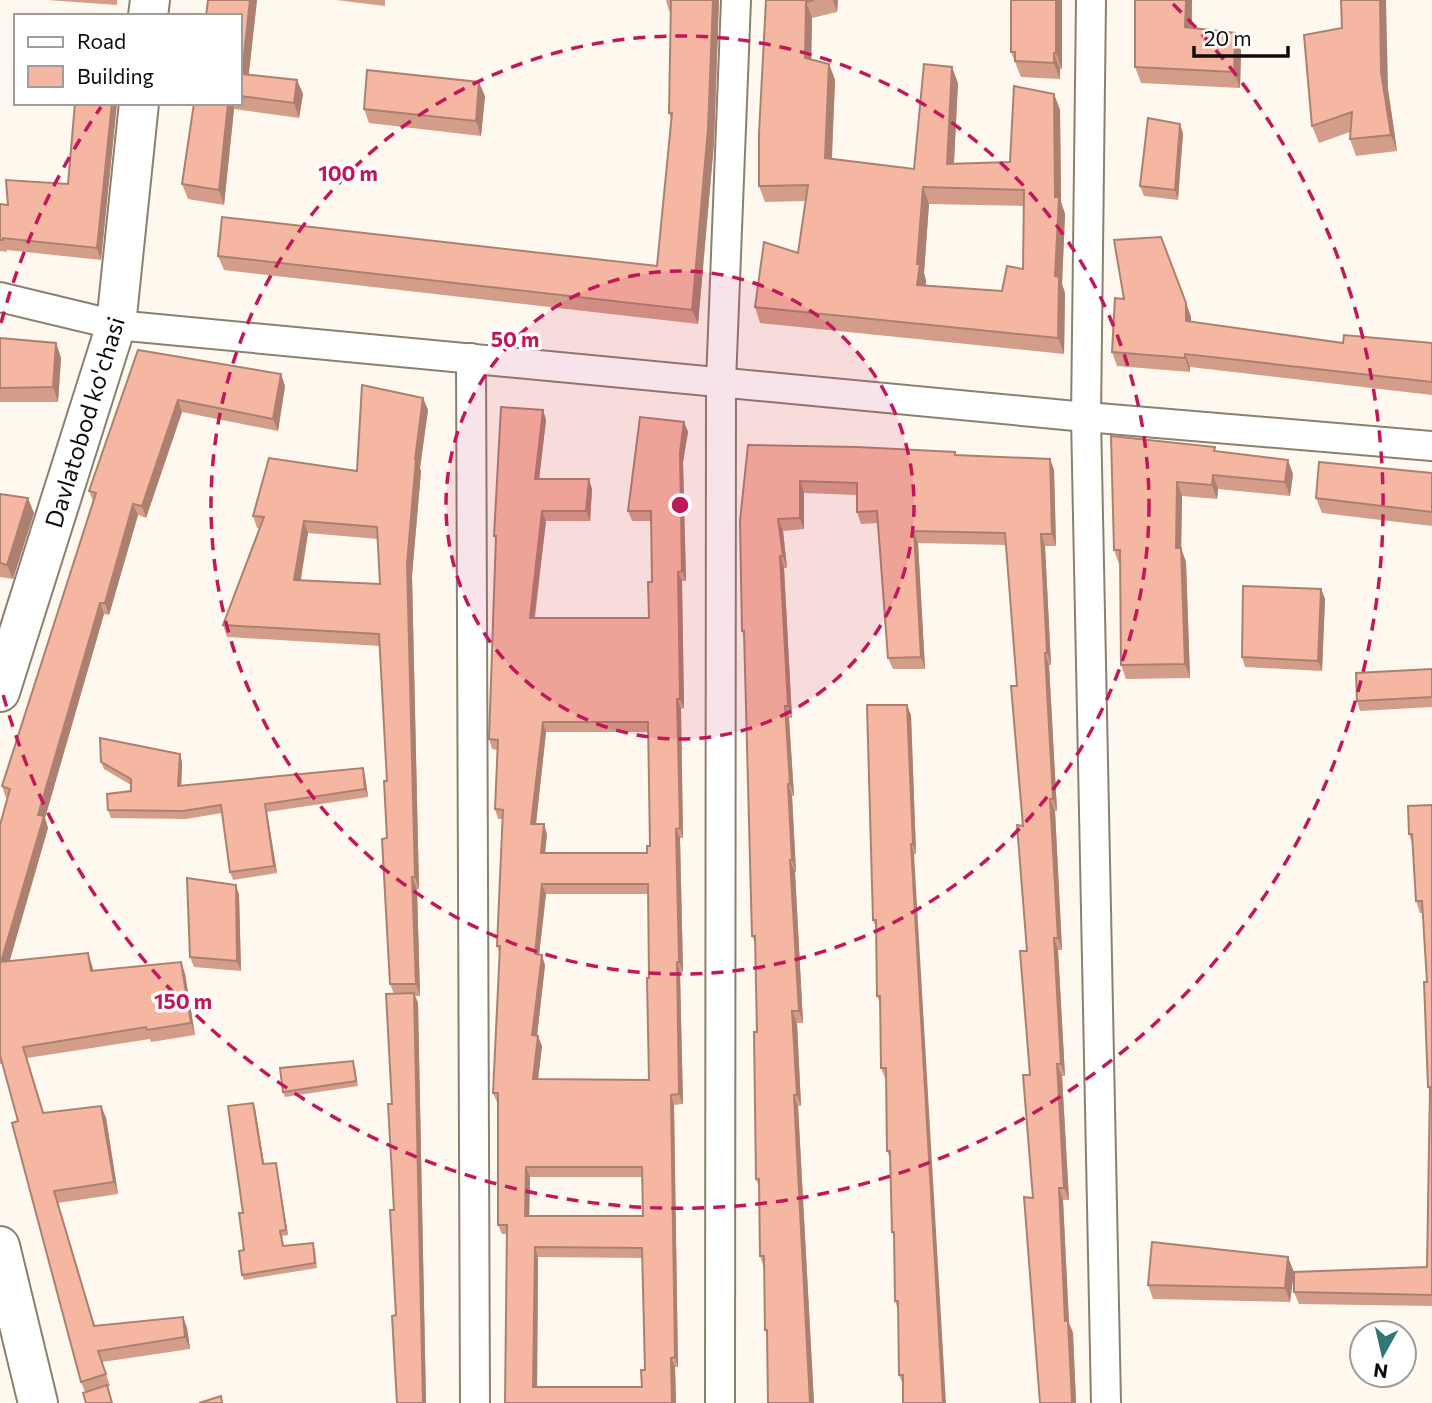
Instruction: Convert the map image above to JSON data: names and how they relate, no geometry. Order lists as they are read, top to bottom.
{
  "streets": {
    "street": ["Davlatobod ko'chasi"]
  },
  "legend": ["Road", "Building"],
  "scale_bar": "20 m",
  "north": "bottom",
  "rings": ["100 m", "50 m", "150 m"]
}
